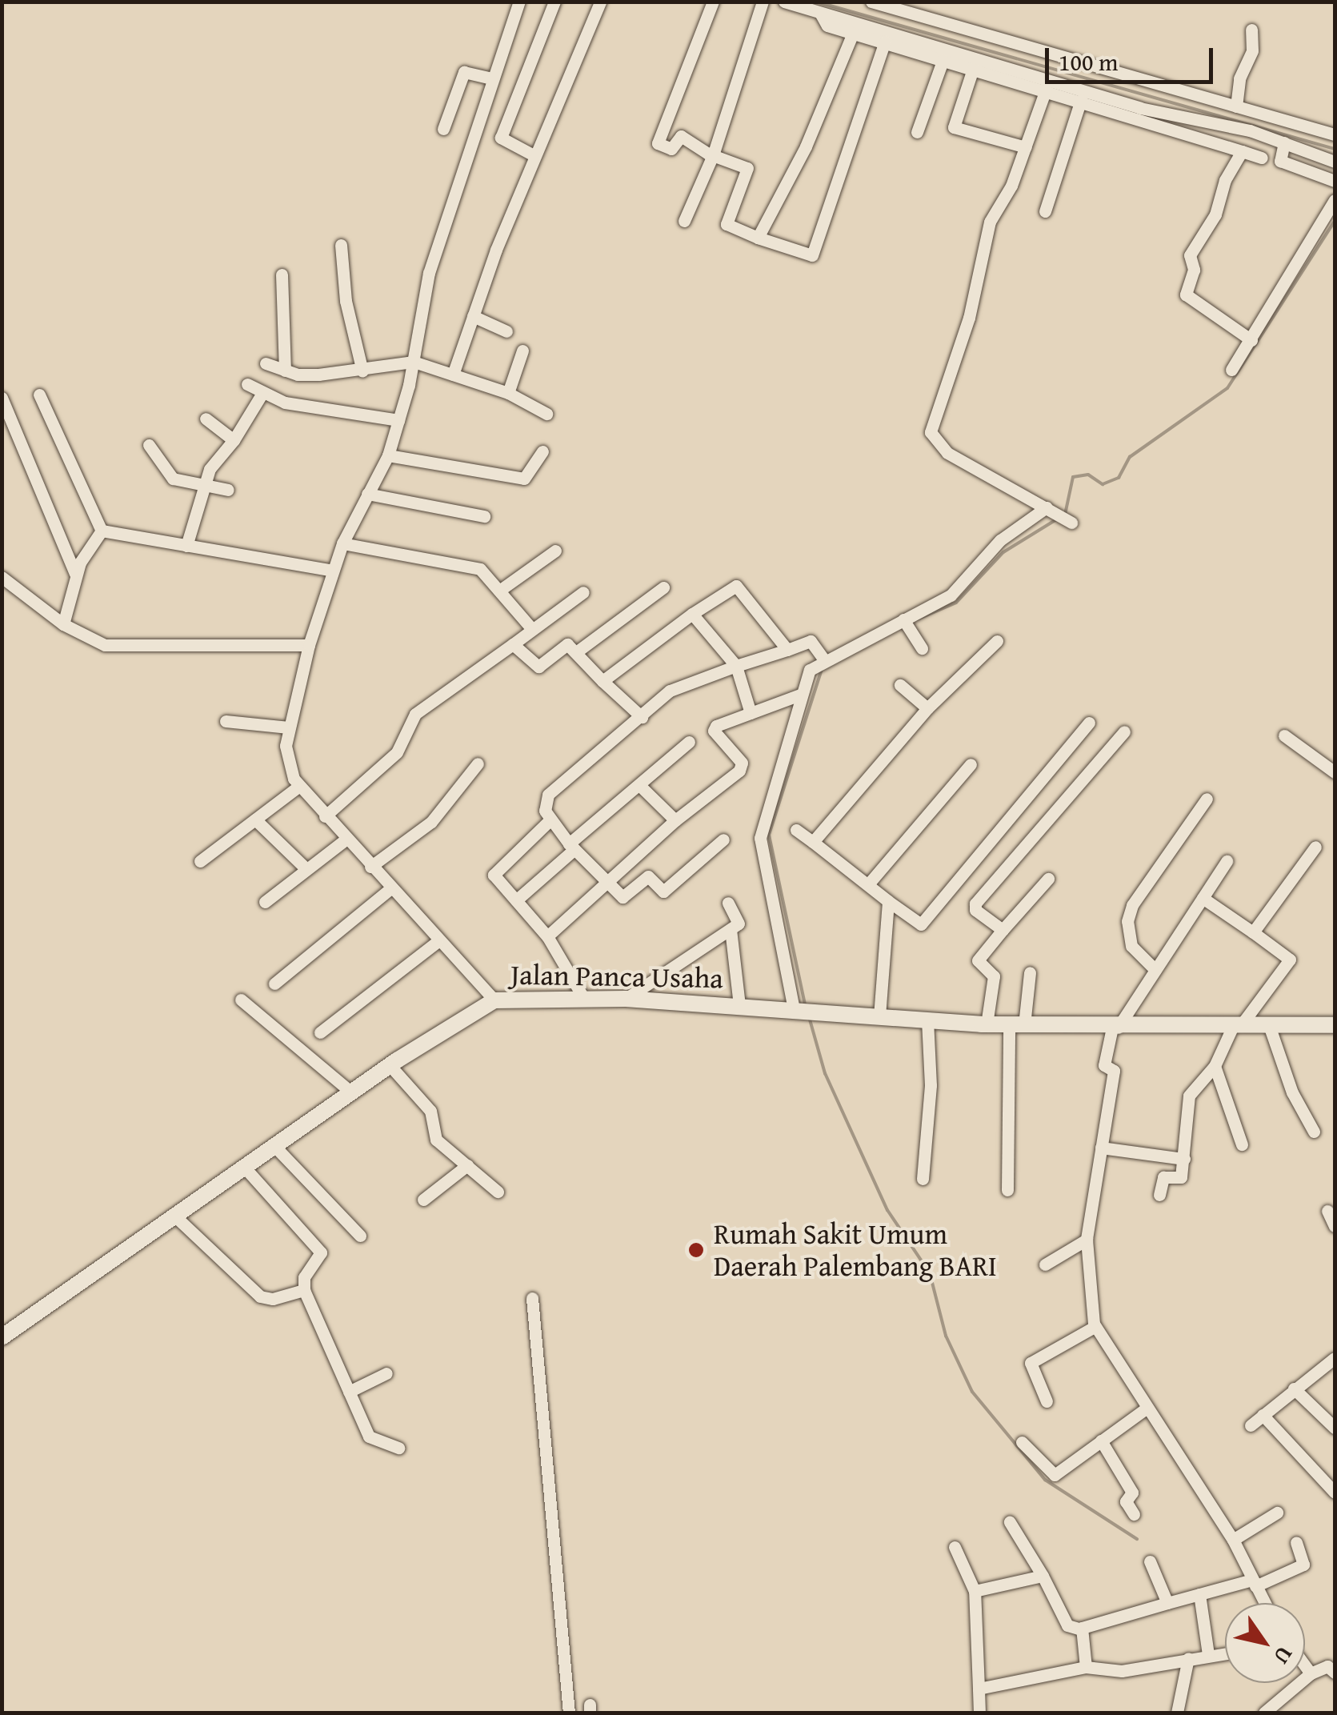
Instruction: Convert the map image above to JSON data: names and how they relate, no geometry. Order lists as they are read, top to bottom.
{
  "streets": {
    "street": ["Jalan Panca Usaha"]
  },
  "places": ["Rumah Sakit Umum Daerah Palembang BARI"],
  "scale_bar": "100 m",
  "north": "bottom right"
}
